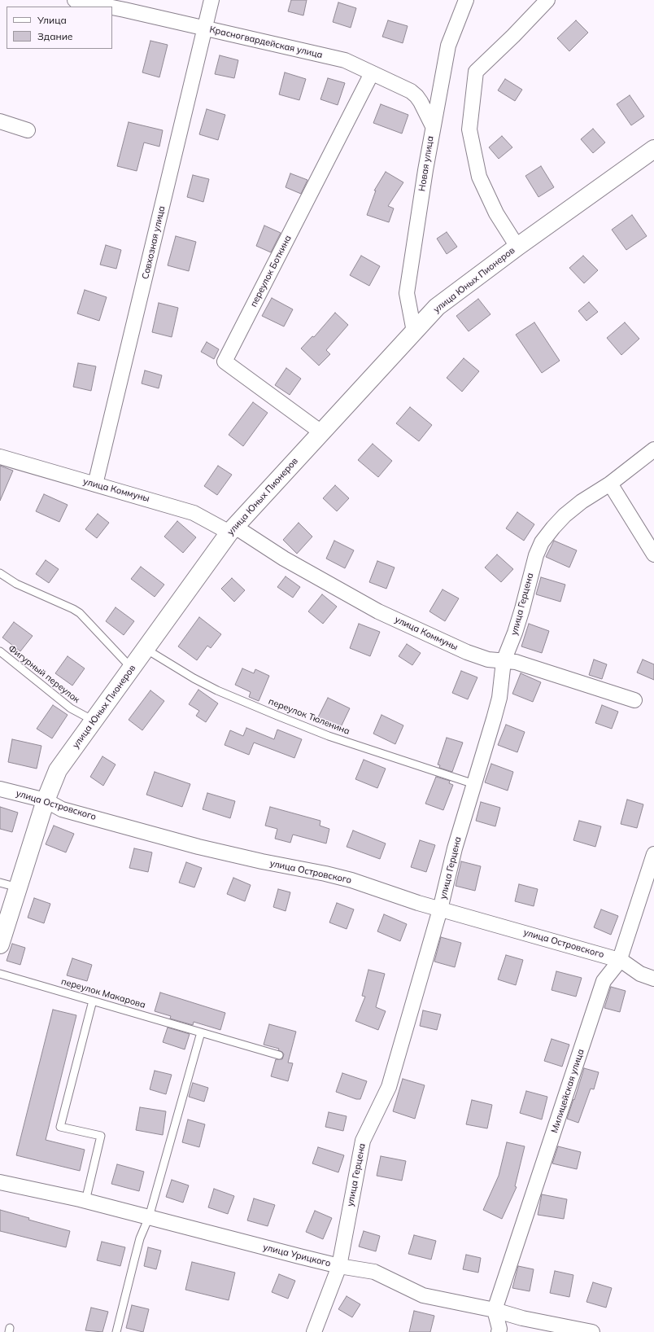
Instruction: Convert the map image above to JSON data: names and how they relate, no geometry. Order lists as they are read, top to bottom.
{
  "streets": {
    "main road": ["улица Юных Пионеров"],
    "street": [
      "Красногвардейская улица",
      "Новая улица",
      "Совхозная улица",
      "переулок Боткина",
      "улица Коммуны",
      "улица Герцена",
      "улица Островского",
      "Милицейская улица",
      "улица Урицкого"
    ],
    "lane": ["Фигурный переулок", "переулок Тюленина", "переулок Макарова"]
  },
  "crossings": [
    ["Красногвардейская улица", "Новая улица"],
    ["Красногвардейская улица", "Совхозная улица"],
    ["Красногвардейская улица", "переулок Боткина"],
    ["Новая улица", "улица Юных Пионеров"],
    ["Совхозная улица", "улица Коммуны"],
    ["переулок Боткина", "улица Юных Пионеров"],
    ["улица Юных Пионеров", "улица Коммуны"],
    ["улица Юных Пионеров", "Фигурный переулок"],
    ["улица Юных Пионеров", "переулок Тюленина"],
    ["улица Юных Пионеров", "улица Островского"],
    ["улица Коммуны", "улица Герцена"],
    ["улица Герцена", "переулок Тюленина"],
    ["улица Герцена", "улица Островского"],
    ["улица Герцена", "улица Урицкого"],
    ["улица Островского", "Милицейская улица"],
    ["Милицейская улица", "улица Урицкого"]
  ],
  "legend": ["Улица", "Здание"]
}
